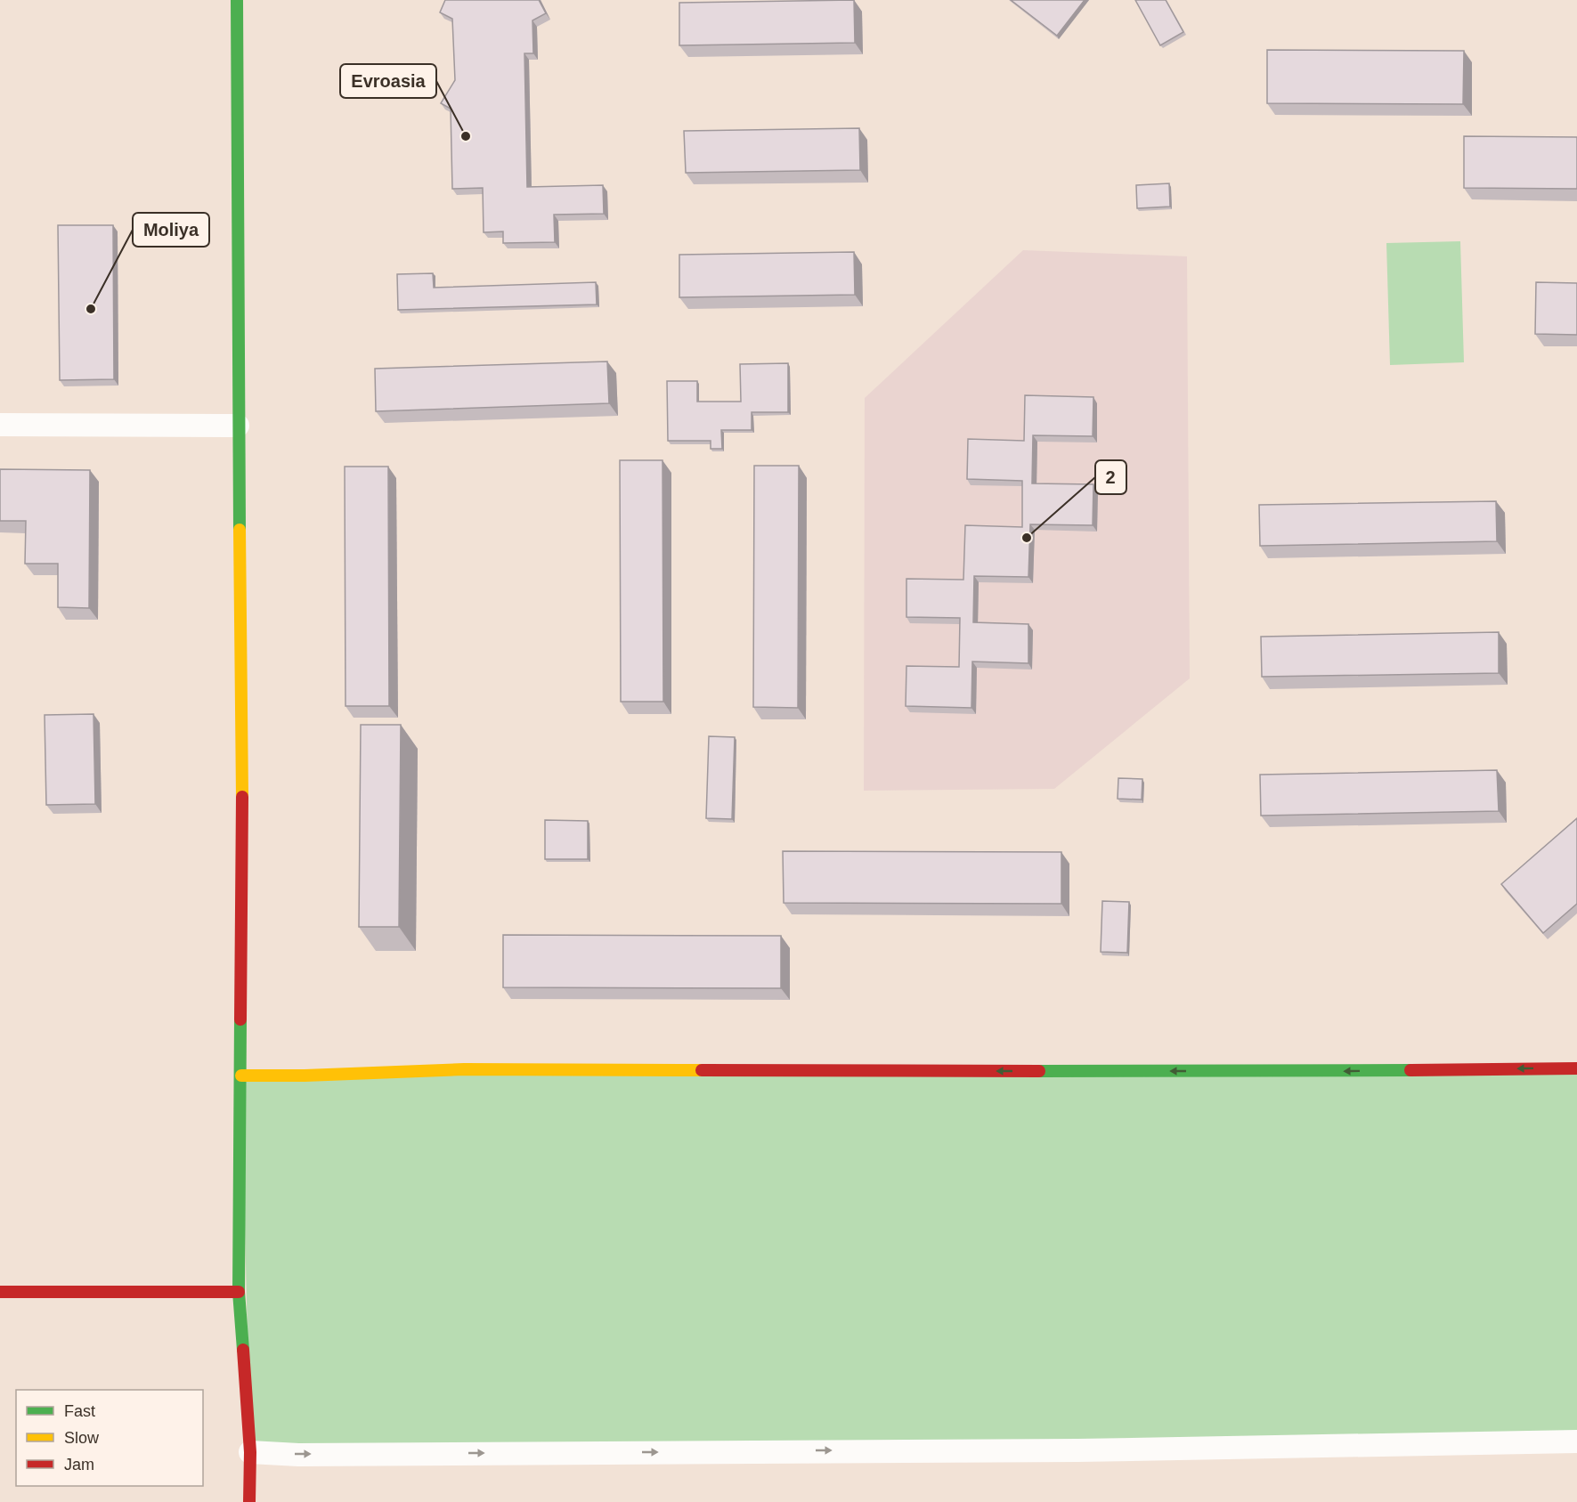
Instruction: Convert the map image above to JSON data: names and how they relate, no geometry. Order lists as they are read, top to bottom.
{
  "places": ["Evroasia", "Moliya", "2"],
  "legend": ["Fast", "Slow", "Jam"]
}
